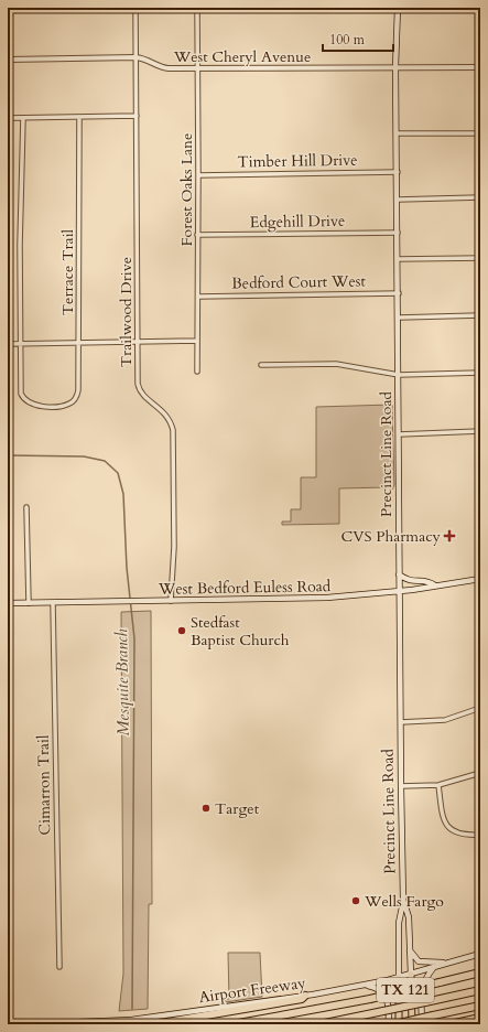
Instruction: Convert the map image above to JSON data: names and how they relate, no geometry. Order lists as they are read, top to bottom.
{
  "streets": {
    "highway": ["Airport Freeway", "TX 121"],
    "main road": ["Precinct Line Road", "West Bedford Euless Road"],
    "street": [
      "West Cheryl Avenue",
      "Timber Hill Drive",
      "Forest Oaks Lane",
      "Edgehill Drive",
      "Terrace Trail",
      "Bedford Court West",
      "Trailwood Drive",
      "Cimarron Trail"
    ]
  },
  "crossings": [
    ["West Cheryl Avenue", "Forest Oaks Lane"],
    ["West Cheryl Avenue", "Trailwood Drive"],
    ["West Cheryl Avenue", "Precinct Line Road"],
    ["Timber Hill Drive", "Forest Oaks Lane"],
    ["Timber Hill Drive", "Precinct Line Road"],
    ["Forest Oaks Lane", "Edgehill Drive"],
    ["Forest Oaks Lane", "Bedford Court West"],
    ["Edgehill Drive", "Precinct Line Road"],
    ["Bedford Court West", "Precinct Line Road"],
    ["Trailwood Drive", "West Bedford Euless Road"],
    ["Precinct Line Road", "West Bedford Euless Road"],
    ["Precinct Line Road", "Airport Freeway"],
    ["West Bedford Euless Road", "Cimarron Trail"]
  ],
  "water": ["Mesquite Branch"],
  "places": {
    "health": ["CVS Pharmacy"],
    "other": ["Stedfast Baptist Church", "Target", "Wells Fargo"]
  },
  "scale_bar": "100 m"
}
